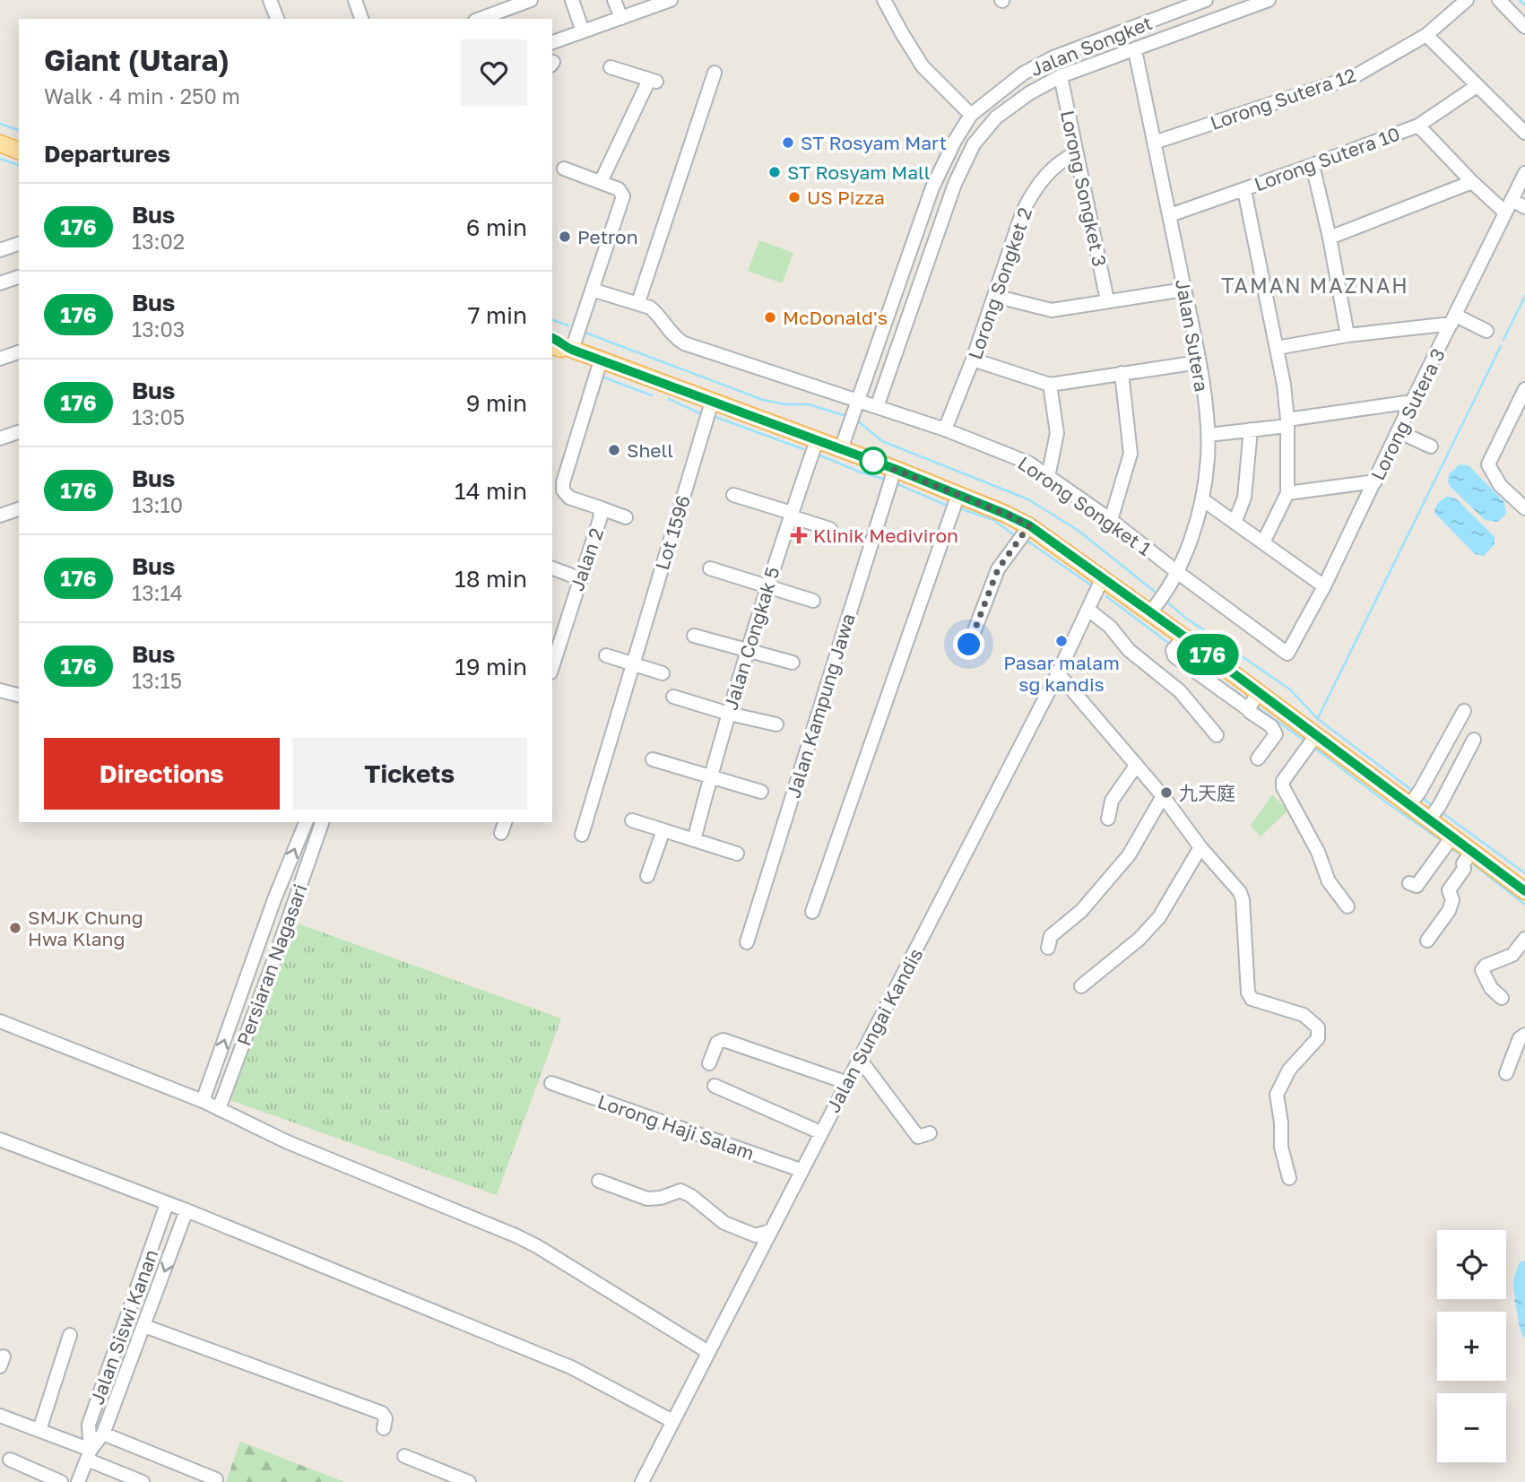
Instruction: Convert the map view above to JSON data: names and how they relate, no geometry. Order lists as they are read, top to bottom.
{
  "streets": {
    "street": [
      "Jalan Songket",
      "Lorong Sutera 12",
      "Lorong Sutera 10",
      "Lorong Songket 3",
      "Lorong Songket 2",
      "Jalan Sutera",
      "Lorong Sutera 3",
      "Lorong Songket 1",
      "Lot 1596",
      "Jalan 2",
      "Jalan Congkak 5",
      "Jalan Kampung Jawa",
      "Persiaran Nagasari",
      "Jalan Sungai Kandis",
      "Lorong Haji Salam",
      "Jalan Siswi Kanan"
    ]
  },
  "crossings": [
    ["Jalan Songket", "Lorong Songket 3"],
    ["Jalan Songket", "Jalan Sutera"],
    ["Jalan Songket", "Lorong Songket 1"],
    ["Lorong Sutera 12", "Jalan Sutera"],
    ["Lorong Sutera 10", "Jalan Sutera"],
    ["Lorong Songket 3", "Lorong Songket 2"],
    ["Lorong Songket 2", "Lorong Songket 1"],
    ["Jalan Sutera", "Lorong Songket 1"],
    ["Lorong Sutera 3", "Lorong Songket 1"],
    ["Jalan Sungai Kandis", "Lorong Haji Salam"]
  ],
  "districts": ["TAMAN MAZNAH"],
  "places": {
    "other": [
      "ST Rosyam Mart",
      "ST Rosyam Mall",
      "US Pizza",
      "Petron",
      "McDonald's",
      "Shell",
      "Pasar malam sg kandis",
      "九天庭",
      "SMJK Chung Hwa Klang"
    ],
    "health": ["Klinik Mediviron"]
  },
  "lines": ["bus line 176"],
  "page": {
    "on_map": "176",
    "heading": [
      ["Giant (Utara)", "Walk · 4 min · 250 m"],
      "Departures"
    ],
    "list": [
      {
        "mark": "176",
        "name": "Bus",
        "note": "13:02",
        "value": "6 min"
      },
      {
        "mark": "176",
        "name": "Bus",
        "note": "13:03",
        "value": "7 min"
      },
      {
        "mark": "176",
        "name": "Bus",
        "note": "13:05",
        "value": "9 min"
      },
      {
        "mark": "176",
        "name": "Bus",
        "note": "13:10",
        "value": "14 min"
      },
      {
        "mark": "176",
        "name": "Bus",
        "note": "13:14",
        "value": "18 min"
      },
      {
        "mark": "176",
        "name": "Bus",
        "note": "13:15",
        "value": "19 min"
      }
    ],
    "buttons": ["Directions", "Tickets"],
    "map_buttons": ["+", "−"]
  }
}
